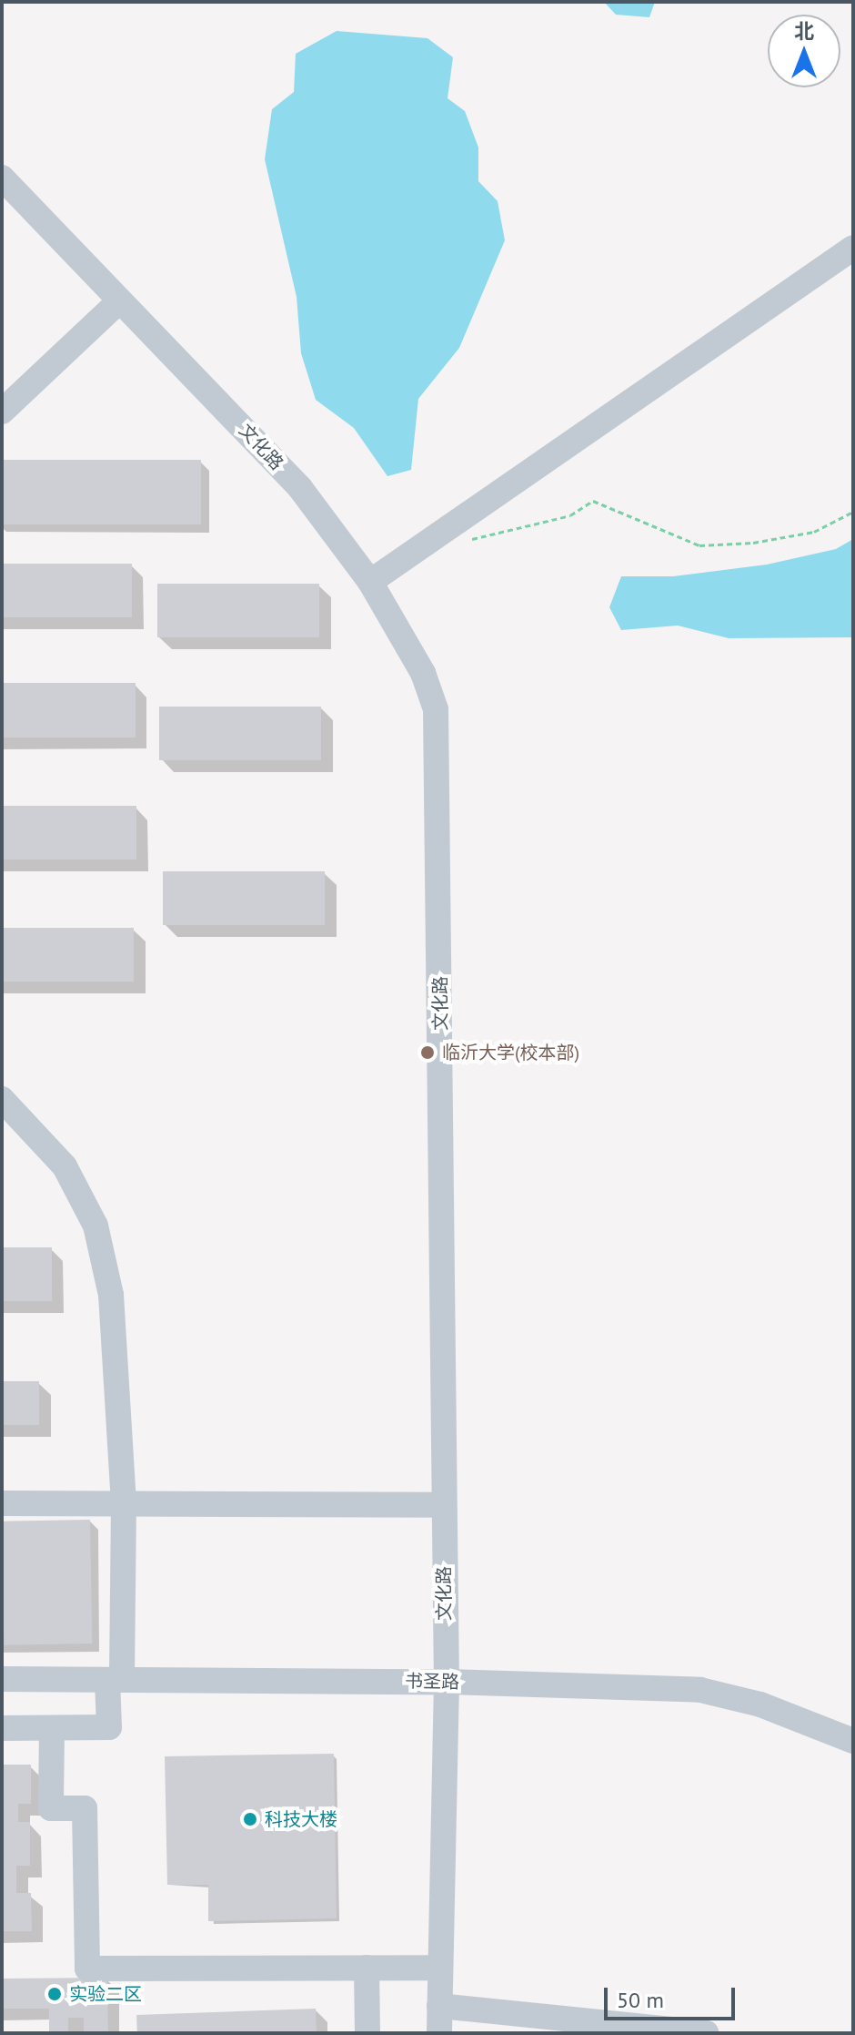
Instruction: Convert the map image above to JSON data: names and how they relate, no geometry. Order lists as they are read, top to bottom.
{
  "streets": {
    "street": ["文化路", "书圣路"]
  },
  "crossings": [
    ["文化路", "书圣路"]
  ],
  "places": ["临沂大学(校本部)", "科技大楼", "实验二区"],
  "scale_bar": "50 m",
  "north": "top"
}
